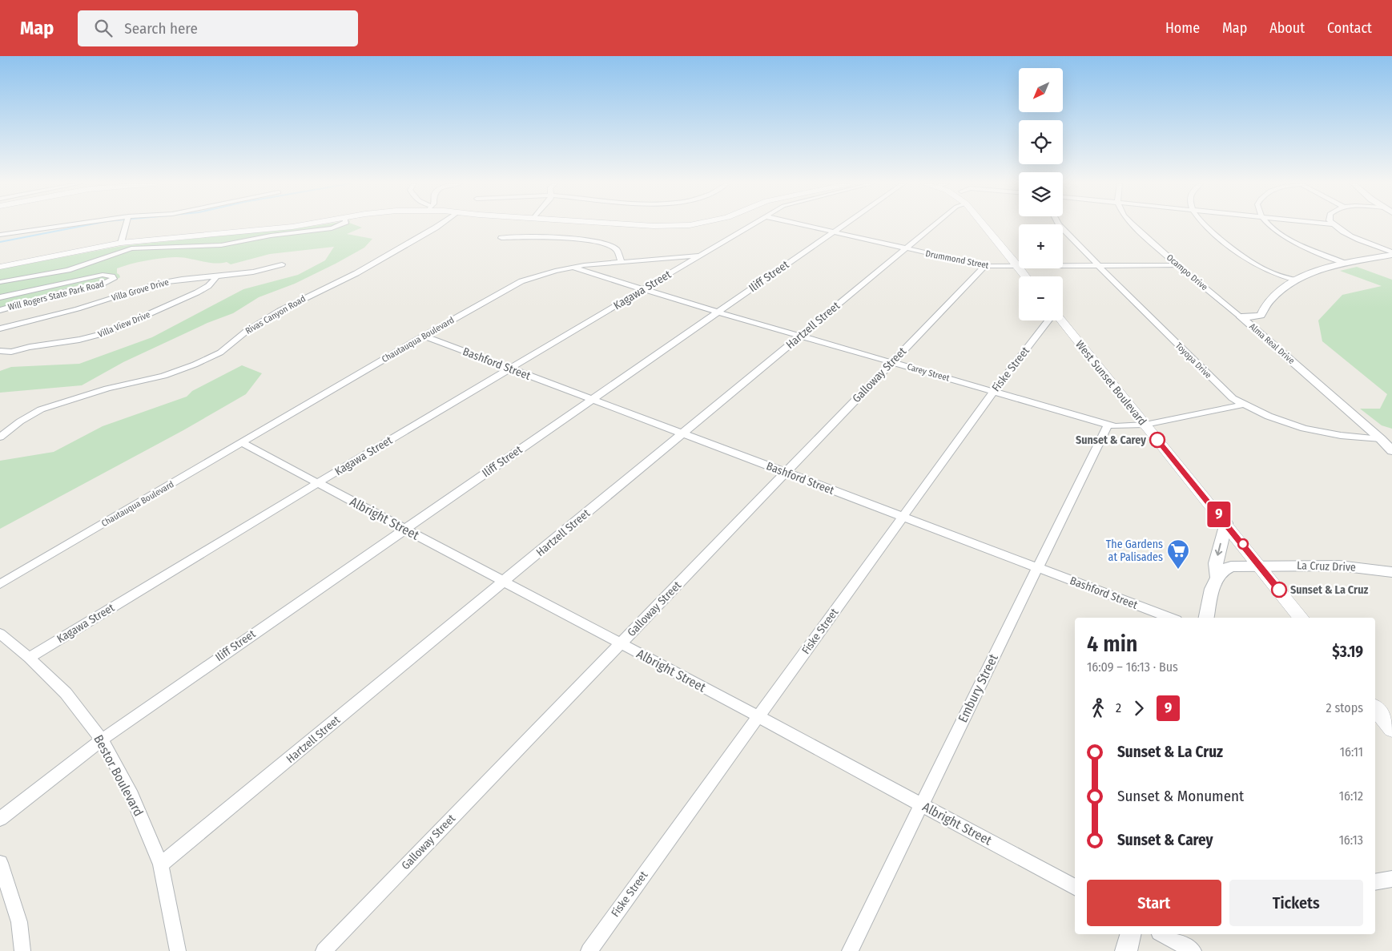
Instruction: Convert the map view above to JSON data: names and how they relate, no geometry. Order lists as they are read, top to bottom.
{
  "streets": {
    "main road": ["West Sunset Boulevard"],
    "street": [
      "Drummond Street",
      "Ocampo Drive",
      "Iliff Street",
      "Villa Grove Drive",
      "Kagawa Street",
      "Will Rogers State Park Road",
      "Rivas Canyon Road",
      "Villa View Drive",
      "Hartzell Street",
      "Chautauqua Boulevard",
      "Alma Real Drive",
      "Toyopa Drive",
      "Bashford Street",
      "Fiske Street",
      "Carey Street",
      "Galloway Street",
      "Albright Street",
      "La Cruz Drive",
      "Embury Street",
      "Bestor Boulevard"
    ]
  },
  "crossings": [
    ["Drummond Street", "Ocampo Drive"],
    ["Drummond Street", "Iliff Street"],
    ["Drummond Street", "Hartzell Street"],
    ["Drummond Street", "Toyopa Drive"],
    ["Drummond Street", "Galloway Street"],
    ["Ocampo Drive", "Alma Real Drive"],
    ["Iliff Street", "Bashford Street"],
    ["Iliff Street", "Carey Street"],
    ["Iliff Street", "Albright Street"],
    ["Iliff Street", "Bestor Boulevard"],
    ["Villa Grove Drive", "Villa View Drive"],
    ["Kagawa Street", "Chautauqua Boulevard"],
    ["Kagawa Street", "Bashford Street"],
    ["Kagawa Street", "Carey Street"],
    ["Kagawa Street", "Albright Street"],
    ["Kagawa Street", "Bestor Boulevard"],
    ["Hartzell Street", "Bashford Street"],
    ["Hartzell Street", "Carey Street"],
    ["Hartzell Street", "Albright Street"],
    ["Hartzell Street", "Bestor Boulevard"],
    ["Chautauqua Boulevard", "Bashford Street"],
    ["Chautauqua Boulevard", "Carey Street"],
    ["Chautauqua Boulevard", "Albright Street"],
    ["Alma Real Drive", "Toyopa Drive"],
    ["Toyopa Drive", "Carey Street"],
    ["Bashford Street", "Fiske Street"],
    ["Bashford Street", "Galloway Street"],
    ["Bashford Street", "Embury Street"],
    ["Fiske Street", "Carey Street"],
    ["Fiske Street", "Albright Street"],
    ["Carey Street", "Galloway Street"],
    ["Carey Street", "West Sunset Boulevard"],
    ["Carey Street", "Embury Street"],
    ["Galloway Street", "Albright Street"],
    ["West Sunset Boulevard", "La Cruz Drive"],
    ["Albright Street", "Embury Street"]
  ],
  "places": {
    "other": ["Sunset & Carey", "Sunset & La Cruz"],
    "supermarket": ["The Gardens at Palisades"]
  },
  "lines": ["bus line 9"],
  "north": "bottom left",
  "page": {
    "header": "Map",
    "search": "Search here",
    "nav": [
      "Home",
      "Map",
      "About",
      "Contact"
    ],
    "on_map": "9",
    "map_buttons": ["+", "−"],
    "heading": ["4 min", "16:09 – 16:13 · Bus", "$3.19"],
    "legs": ["2", "9", "2 stops"],
    "list": [
      {
        "name": "Sunset & La Cruz",
        "value": "16:11"
      },
      {
        "name": "Sunset & Monument",
        "value": "16:12"
      },
      {
        "name": "Sunset & Carey",
        "value": "16:13"
      }
    ],
    "buttons": ["Start", "Tickets"]
  }
}
